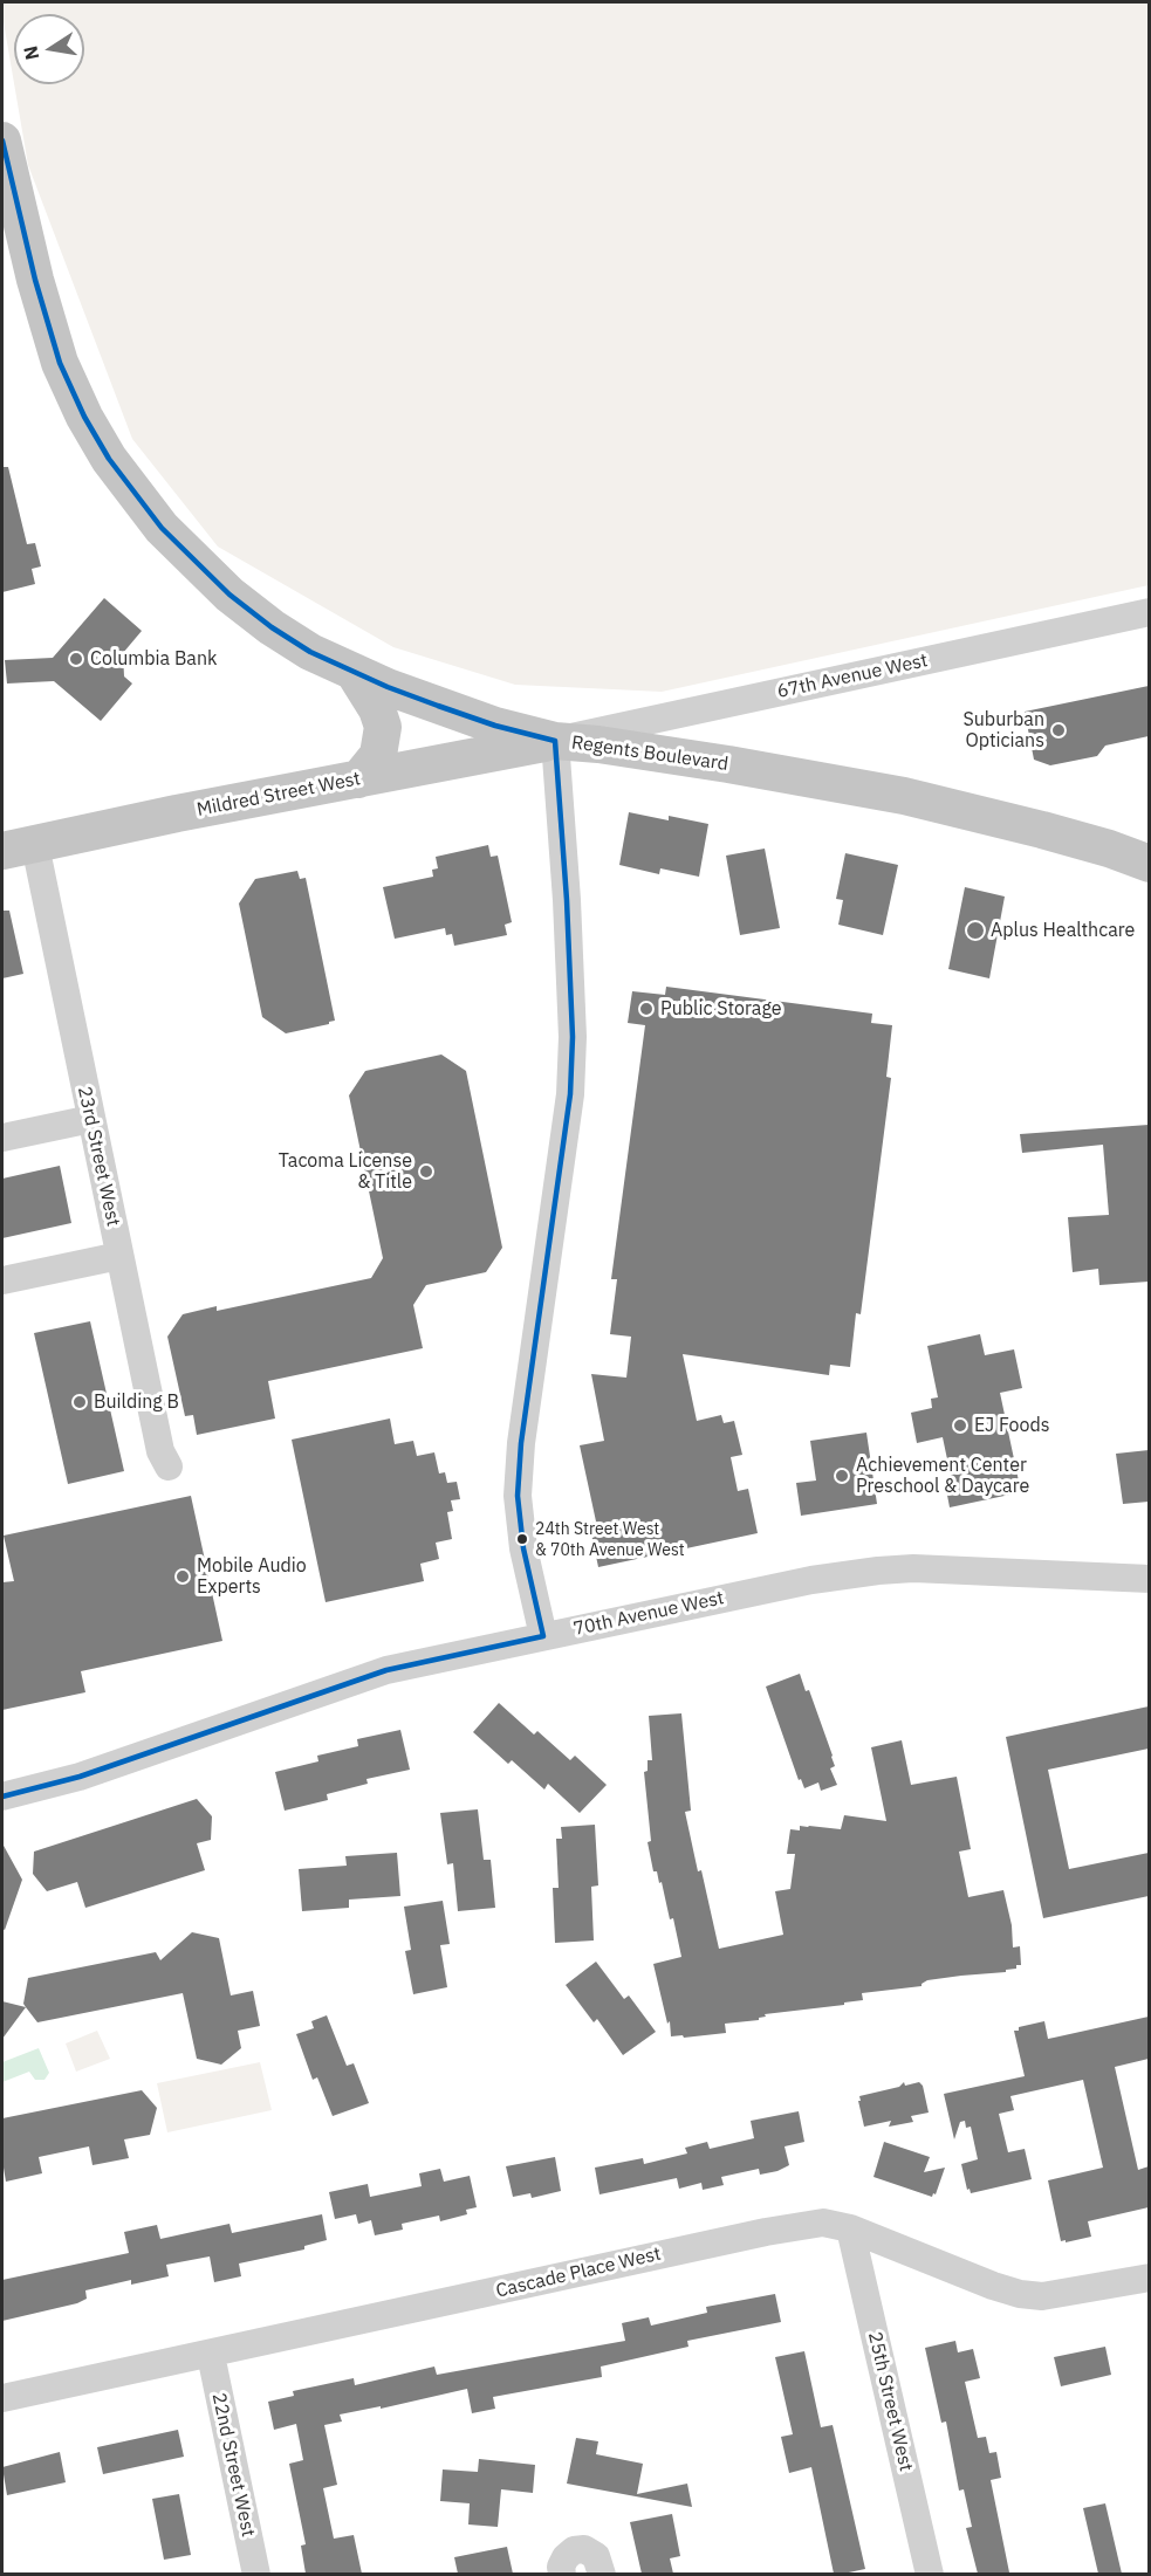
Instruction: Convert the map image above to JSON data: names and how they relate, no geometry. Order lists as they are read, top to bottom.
{
  "streets": {
    "main road": ["Regents Boulevard", "Mildred Street West"],
    "street": [
      "67th Avenue West",
      "23rd Street West",
      "70th Avenue West",
      "Cascade Place West",
      "25th Street West",
      "22nd Street West"
    ]
  },
  "crossings": [
    ["67th Avenue West", "Regents Boulevard"],
    ["67th Avenue West", "Mildred Street West"],
    ["Regents Boulevard", "Mildred Street West"],
    ["Mildred Street West", "23rd Street West"],
    ["Cascade Place West", "25th Street West"],
    ["Cascade Place West", "22nd Street West"]
  ],
  "places": [
    "Columbia Bank",
    "Suburban Opticians",
    "Aplus Healthcare",
    "Public Storage",
    "Tacoma License & Title",
    "Building B",
    "EJ Foods",
    "Achievement Center Preschool & Daycare",
    "24th Street West & 70th Avenue West",
    "Mobile Audio Experts"
  ],
  "north": "left"
}
